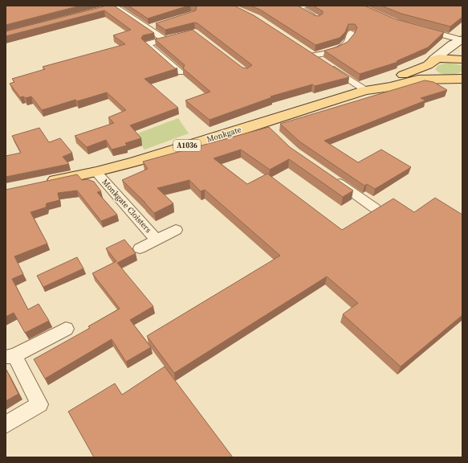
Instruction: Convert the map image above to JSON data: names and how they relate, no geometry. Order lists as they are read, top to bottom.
{
  "streets": {
    "main road": ["Monkgate", "A1036"],
    "street": ["Monkgate Cloisters"]
  },
  "crossings": [
    ["Monkgate", "A1036"],
    ["Monkgate", "Monkgate Cloisters"]
  ]
}
